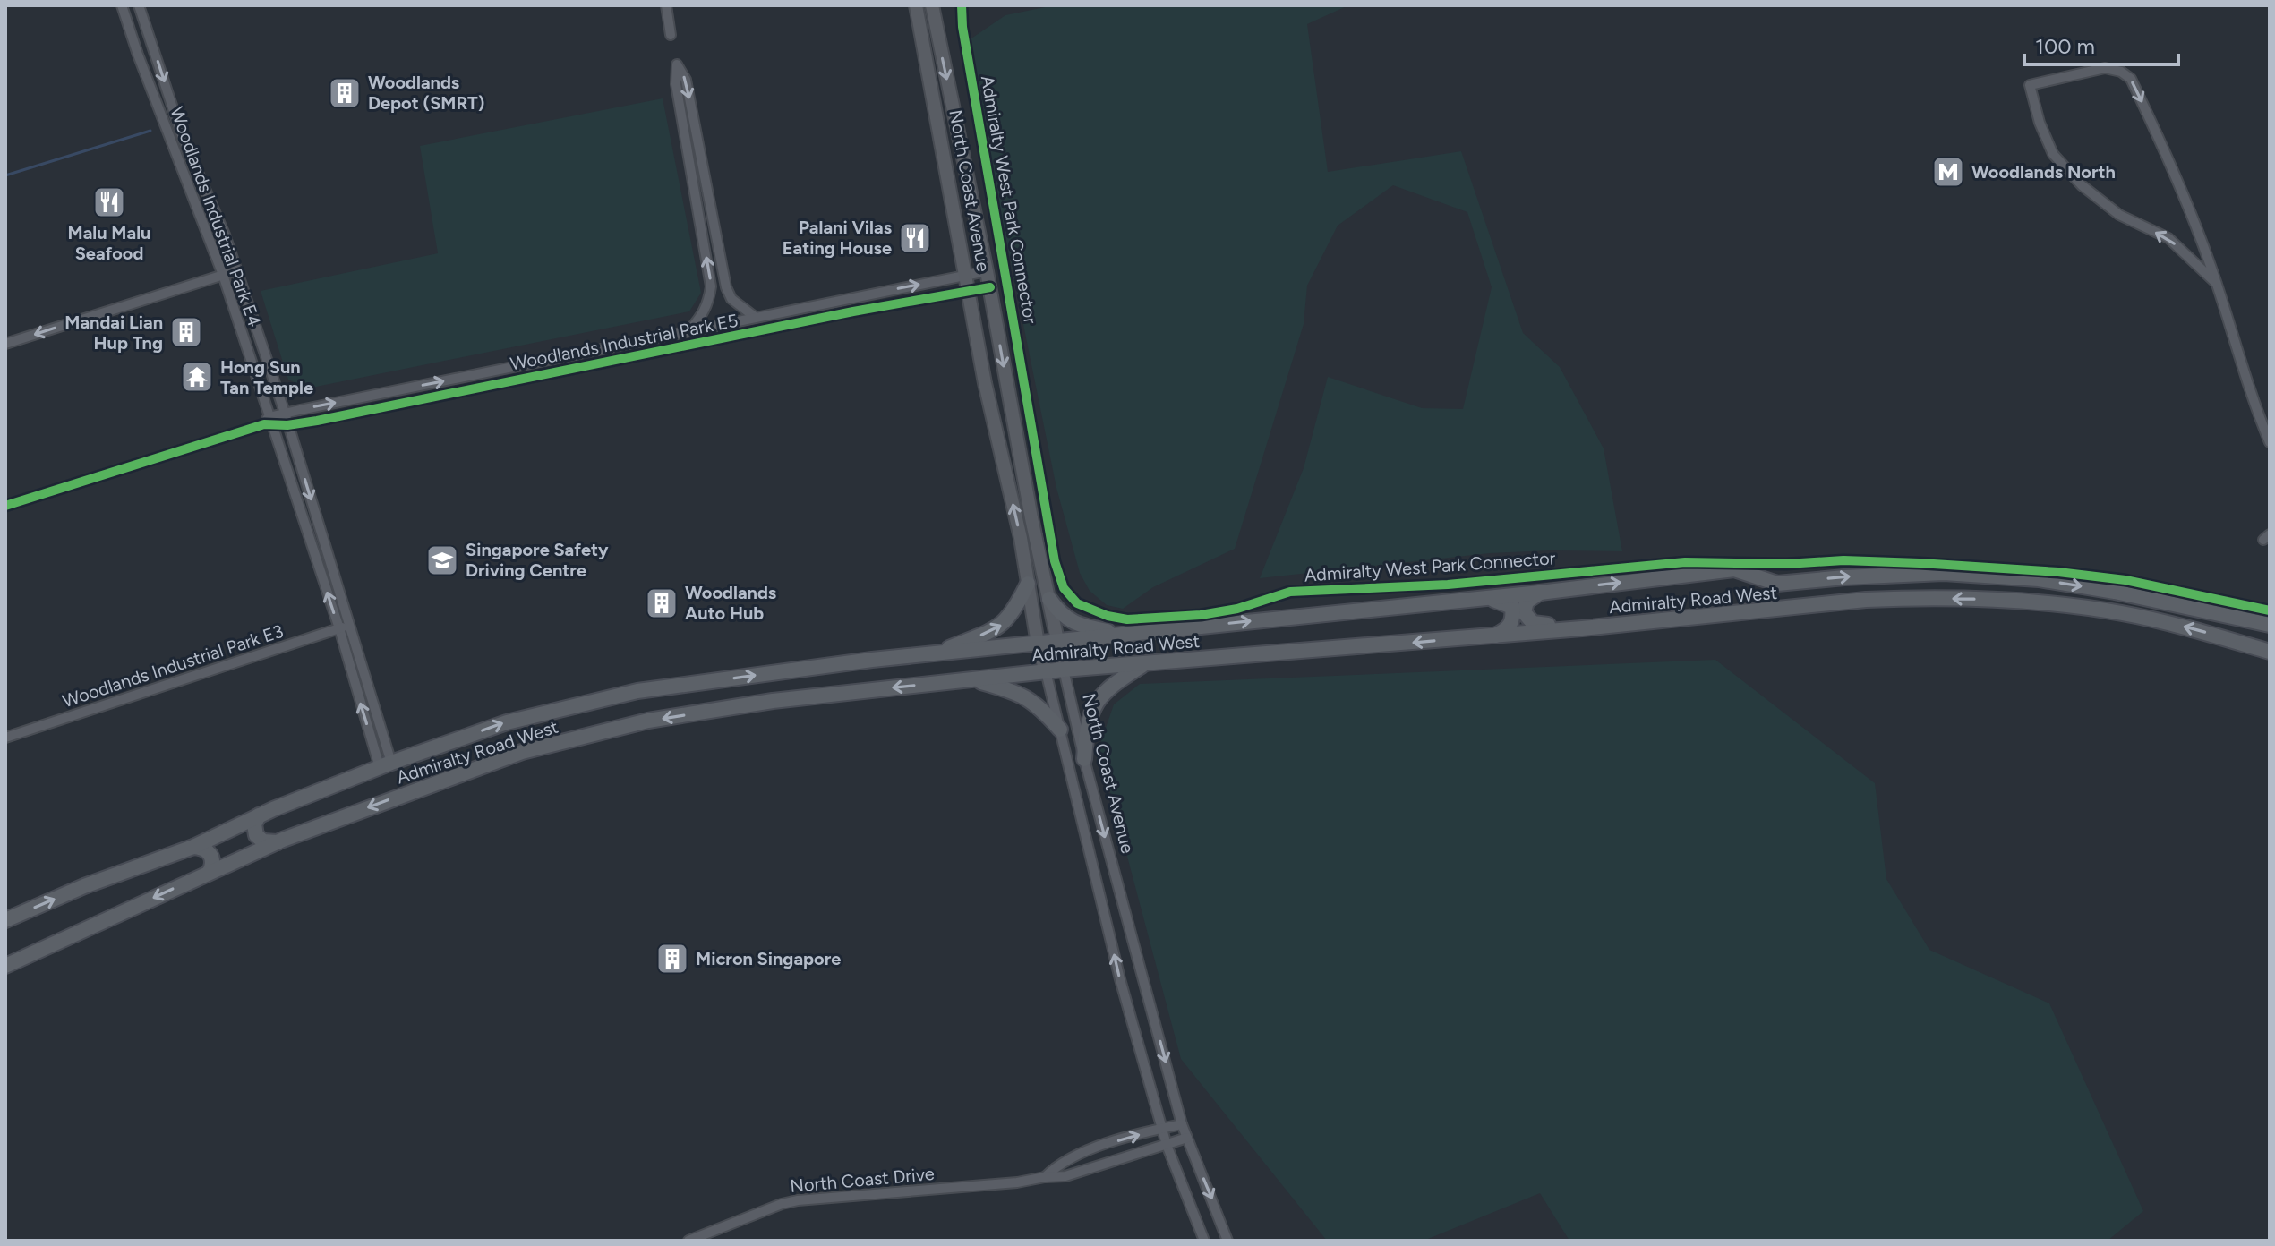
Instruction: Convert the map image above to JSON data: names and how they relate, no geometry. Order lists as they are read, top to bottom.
{
  "streets": {
    "main road": ["North Coast Avenue", "Admiralty Road West"],
    "street": [
      "Woodlands Industrial Park E4",
      "Woodlands Industrial Park E5",
      "Woodlands Industrial Park E3",
      "North Coast Drive"
    ],
    "cycle path": ["Admiralty West Park Connector"]
  },
  "crossings": [
    ["North Coast Avenue", "Woodlands Industrial Park E5"],
    ["North Coast Avenue", "Admiralty Road West"],
    ["North Coast Avenue", "North Coast Drive"],
    ["Woodlands Industrial Park E4", "Woodlands Industrial Park E5"],
    ["Woodlands Industrial Park E4", "Admiralty Road West"],
    ["Woodlands Industrial Park E4", "Woodlands Industrial Park E3"]
  ],
  "places": {
    "building": [
      "Woodlands Depot (SMRT)",
      "Mandai Lian Hup Tng",
      "Woodlands Auto Hub",
      "Micron Singapore"
    ],
    "metro station": ["Woodlands North"],
    "restaurant": ["Malu Malu Seafood", "Palani Vilas Eating House"],
    "temple": ["Hong Sun Tan Temple"],
    "school or university": ["Singapore Safety Driving Centre"]
  },
  "scale_bar": "100 m"
}
